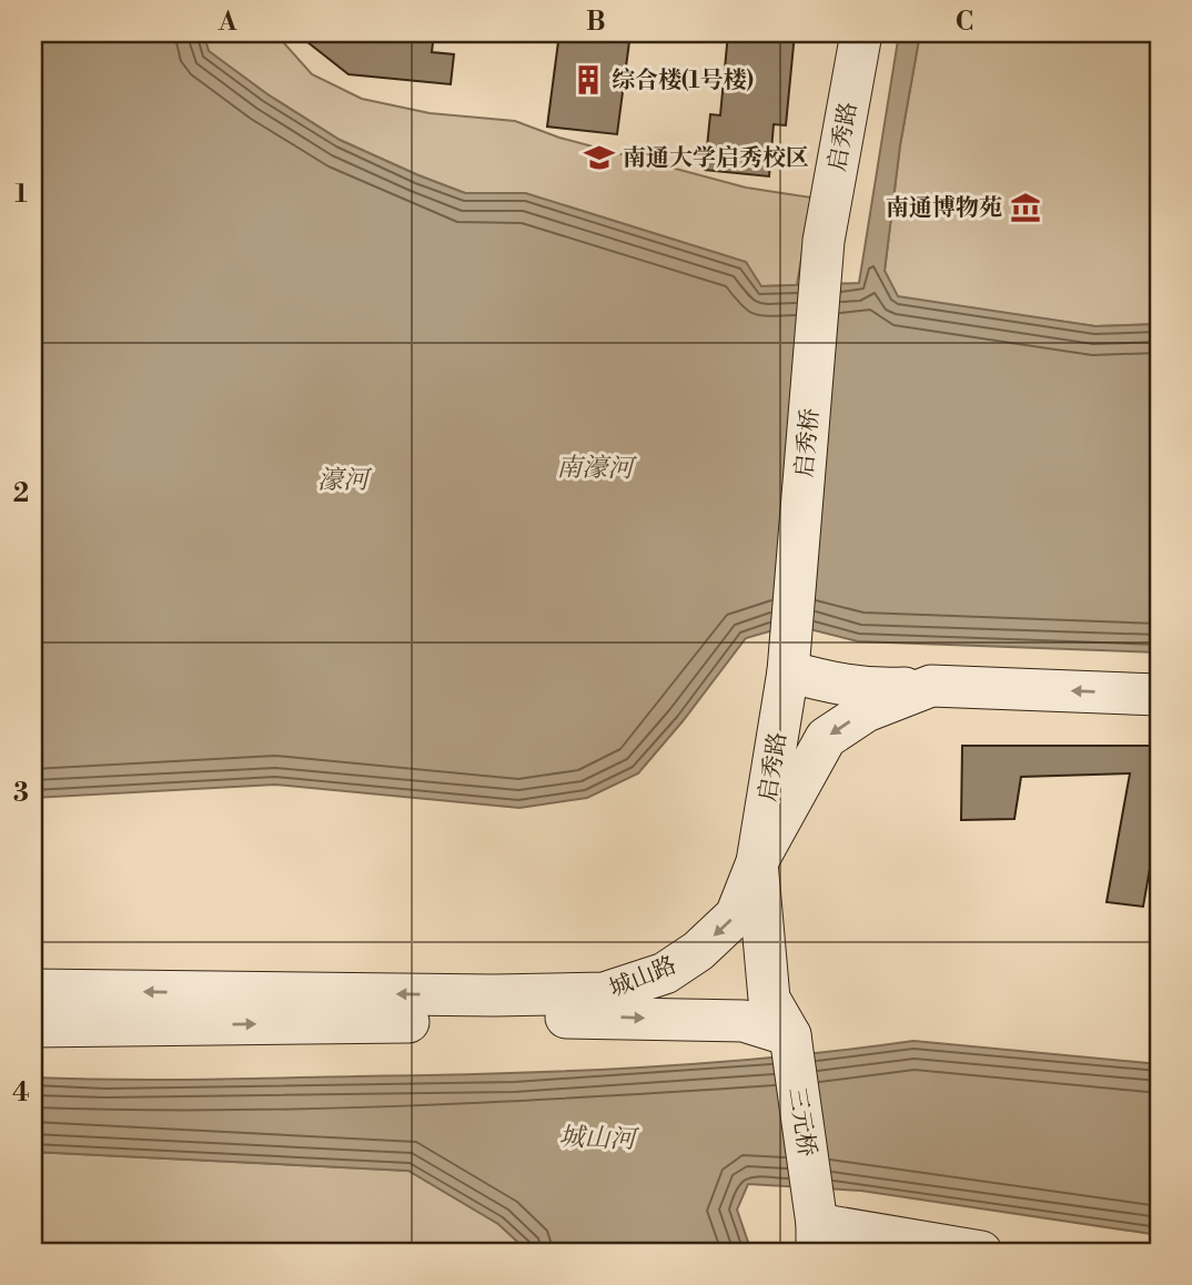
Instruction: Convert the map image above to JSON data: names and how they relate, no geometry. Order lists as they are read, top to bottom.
{
  "streets": {
    "main road": [
      "启秀路",
      "启秀桥",
      "城山路",
      "三元桥"
    ]
  },
  "crossings": [
    ["启秀路", "启秀桥"],
    ["启秀路", "城山路"],
    ["城山路", "三元桥"]
  ],
  "water": ["南濠河", "濠河", "城山河"],
  "places": {
    "building": ["综合楼(1号楼)"],
    "school or university": ["南通大学启秀校区"],
    "museum": ["南通博物苑"]
  },
  "grid": {
    "columns": ["A", "B", "C"],
    "rows": [
      "1",
      "2",
      "3",
      "4"
    ]
  }
}
